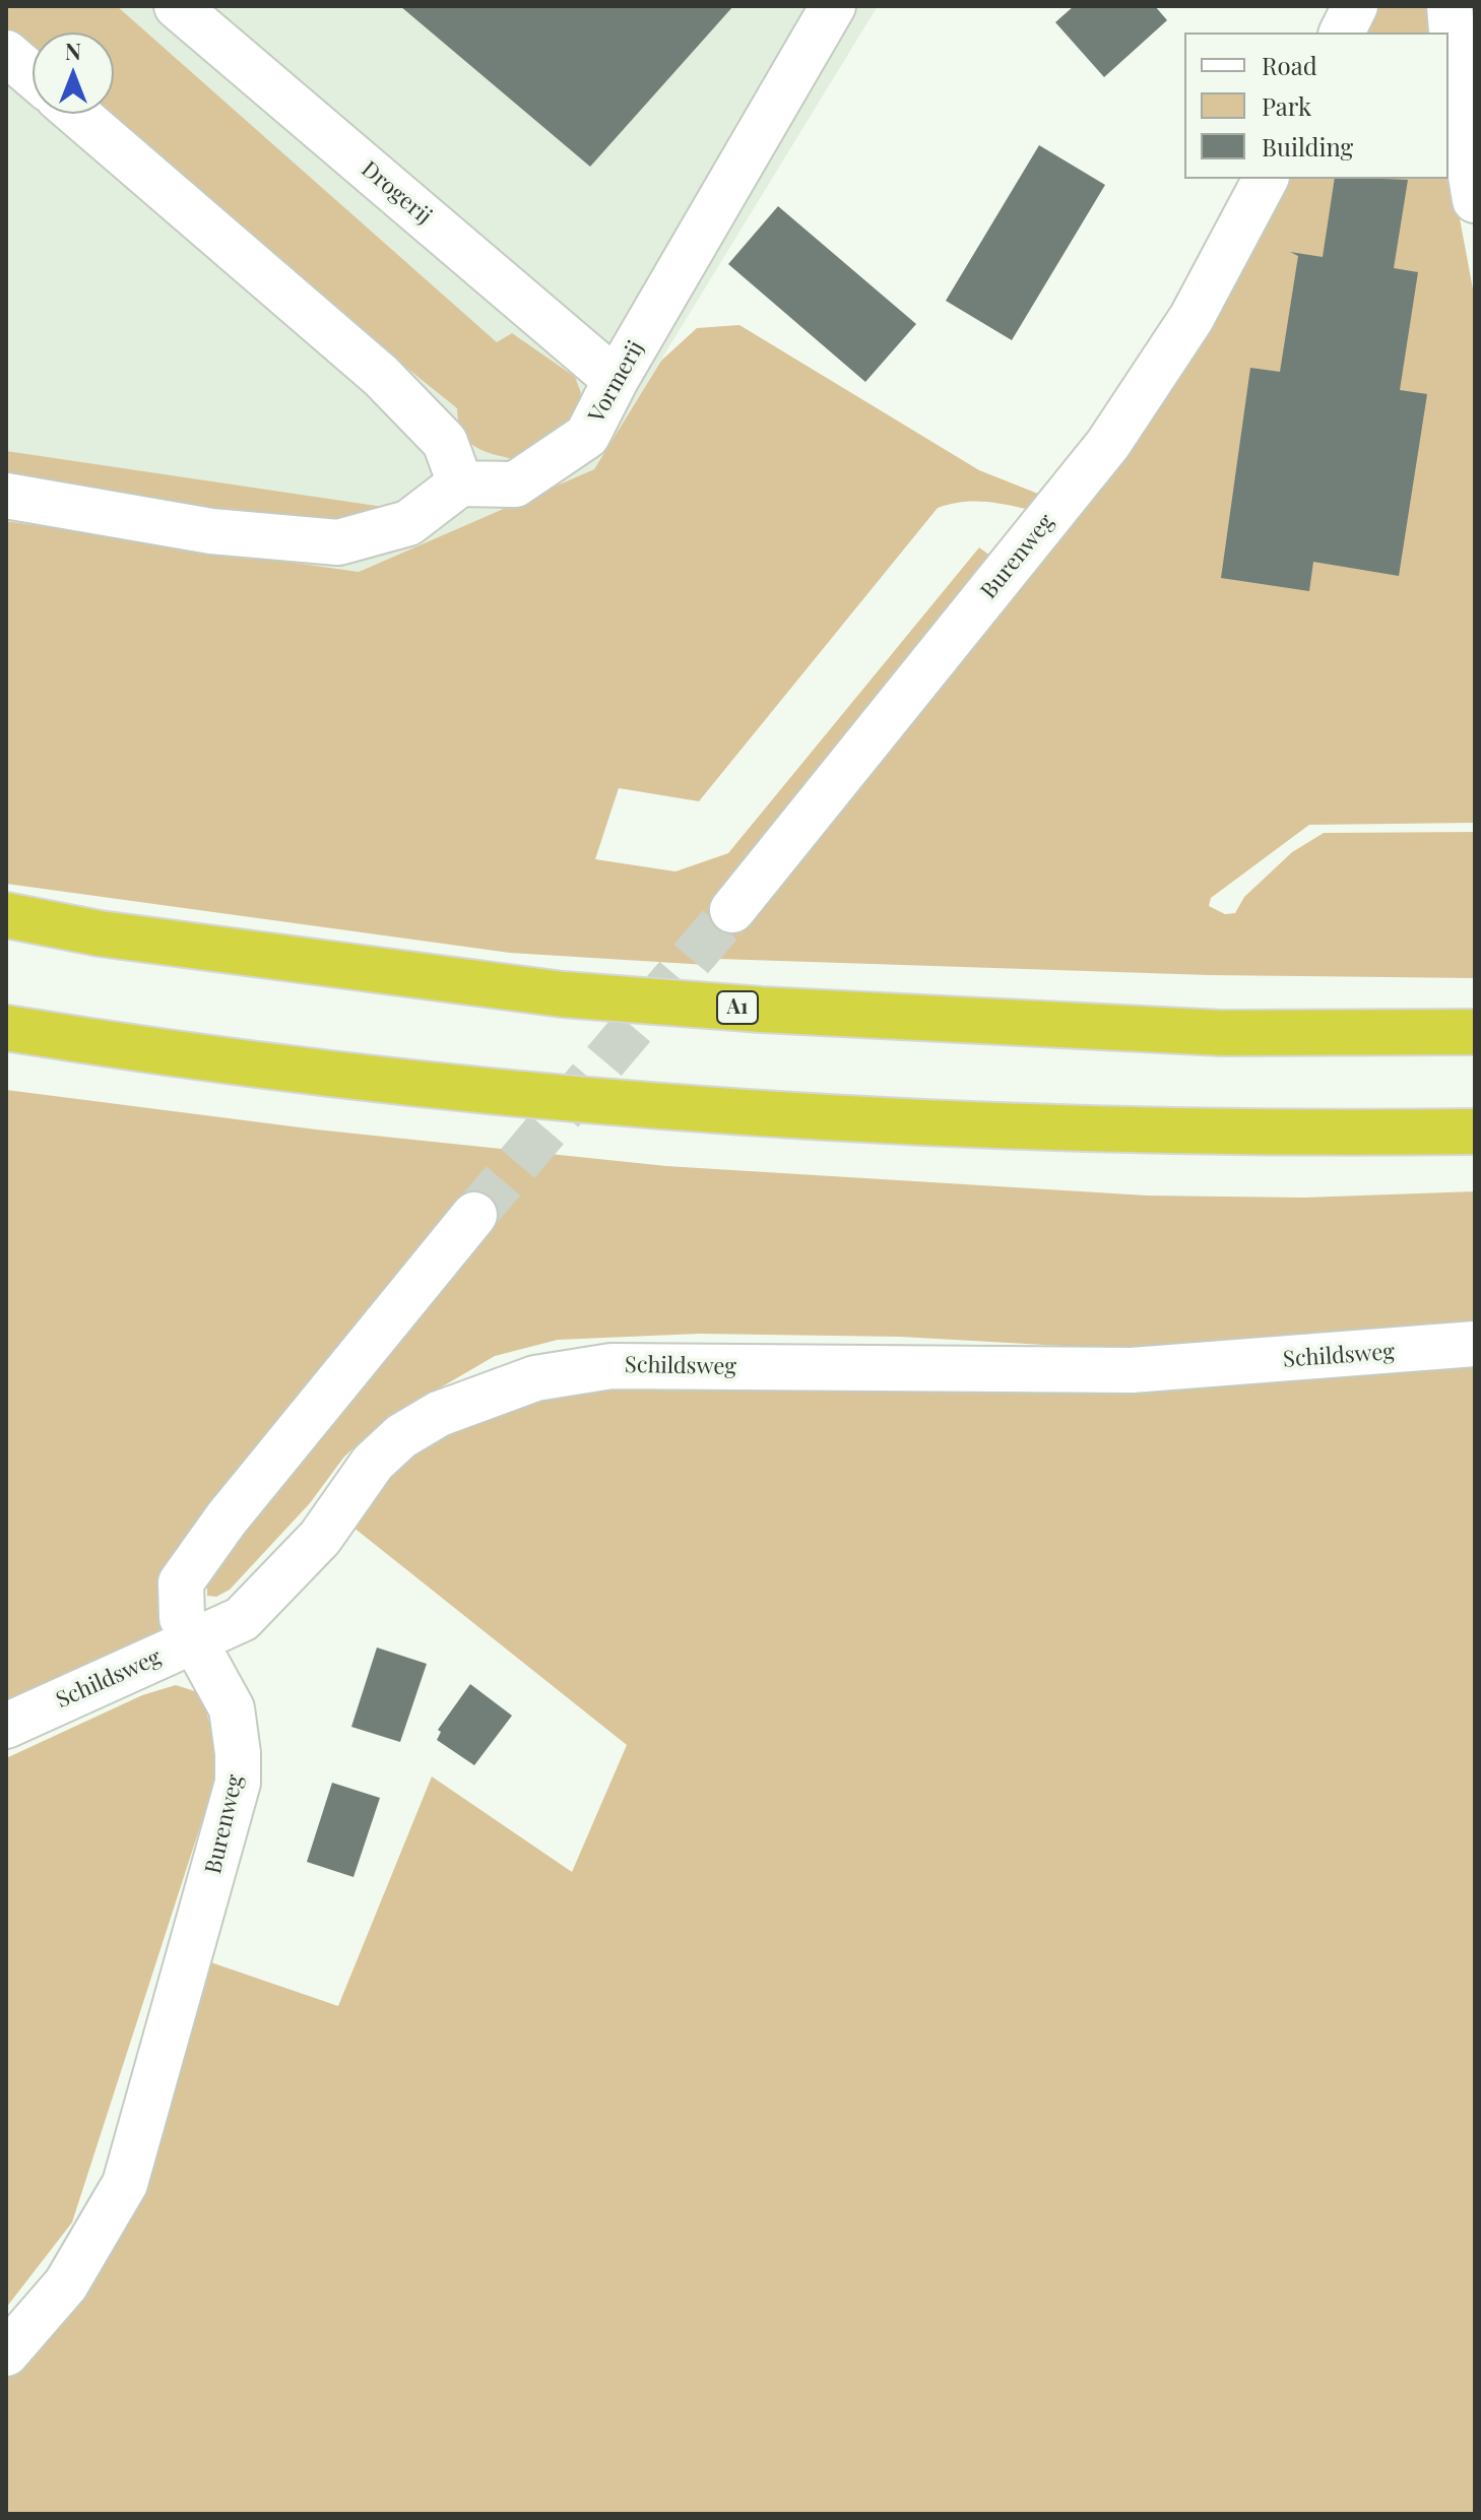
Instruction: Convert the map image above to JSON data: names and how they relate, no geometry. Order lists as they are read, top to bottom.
{
  "streets": {
    "highway": ["A1"],
    "street": [
      "Drogerij",
      "Vormerij",
      "Burenweg",
      "Schildsweg"
    ]
  },
  "crossings": [
    ["Drogerij", "Vormerij"],
    ["Burenweg", "Schildsweg"]
  ],
  "legend": ["Road", "Park", "Building"],
  "north": "top"
}
